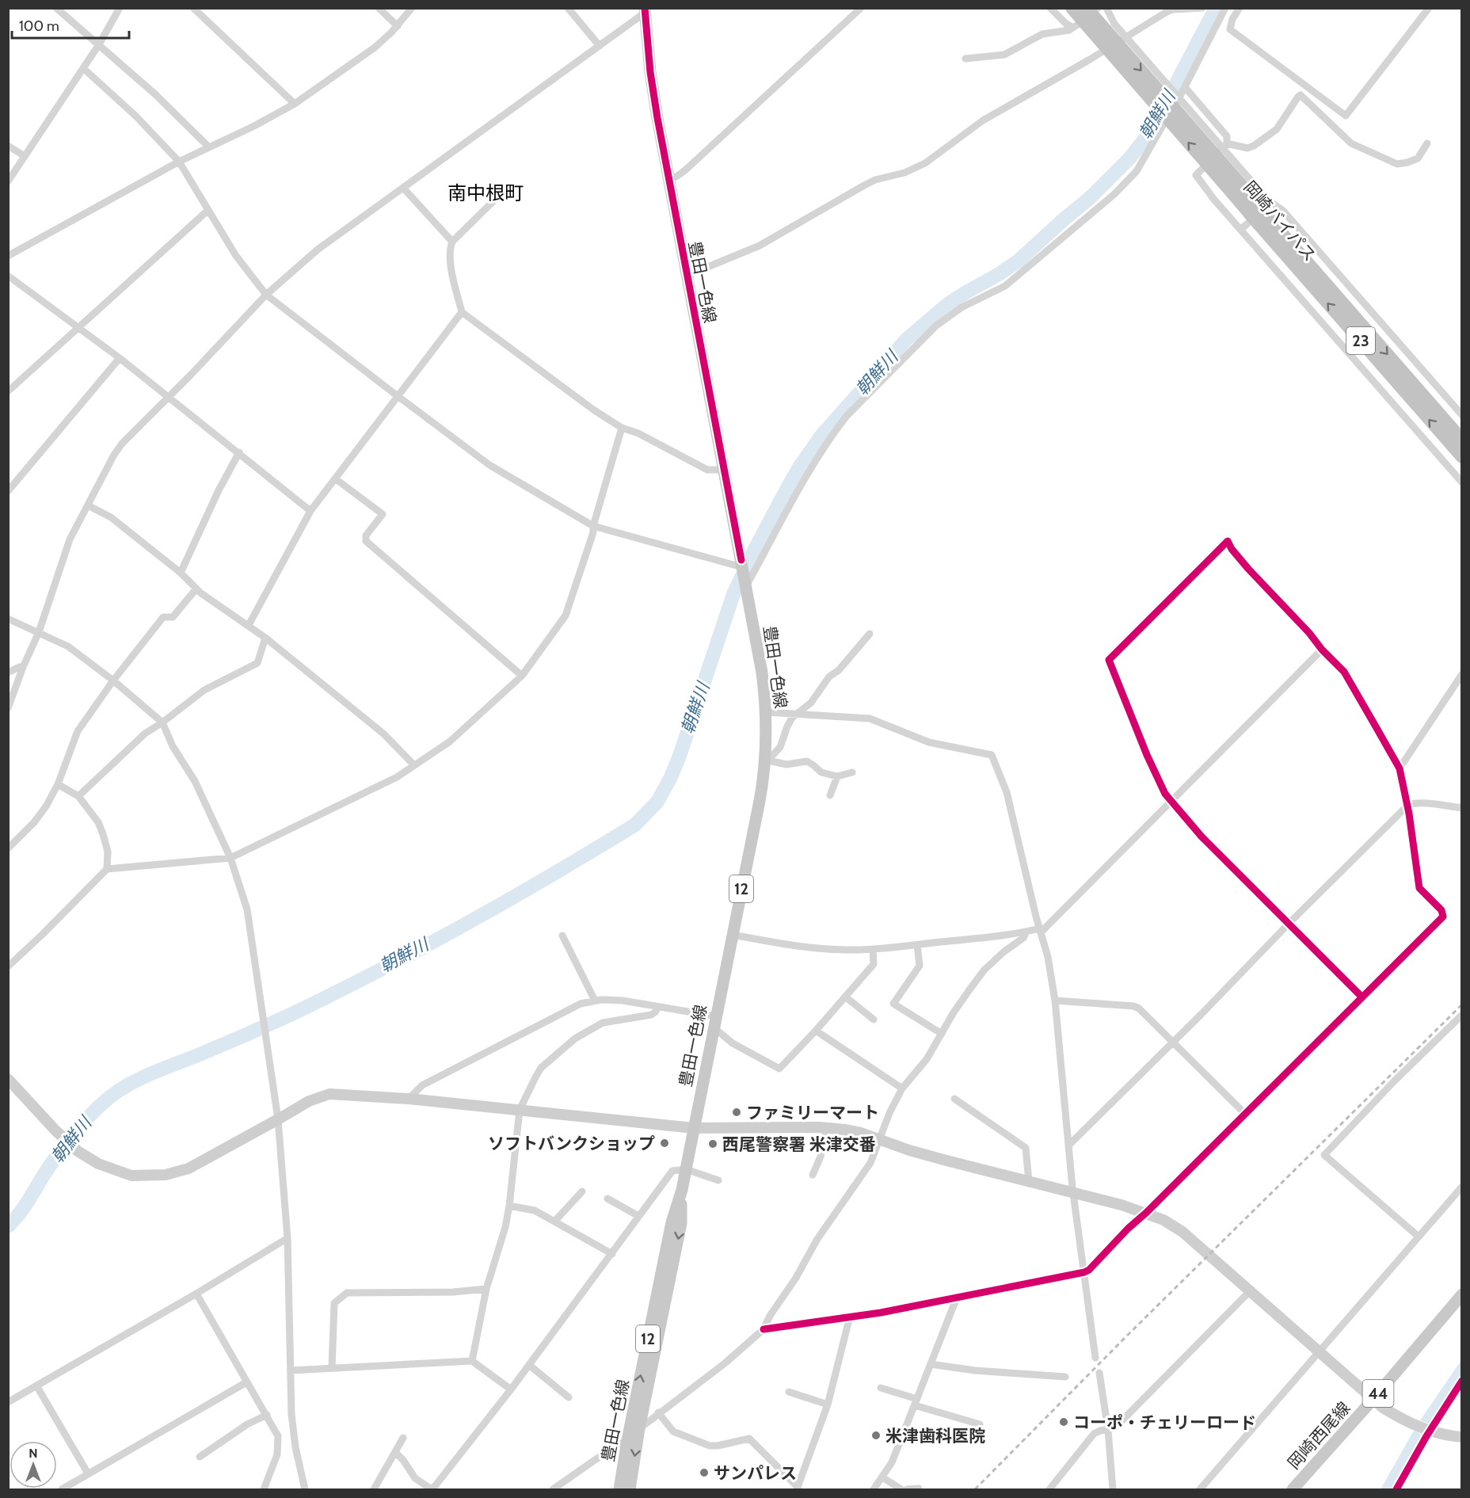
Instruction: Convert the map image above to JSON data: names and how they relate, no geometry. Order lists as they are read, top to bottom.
{
  "streets": {
    "highway": ["岡崎バイパス", "23"],
    "main road": [
      "豊田一色線",
      "12",
      "44",
      "岡崎西尾線"
    ]
  },
  "districts": ["南中根町"],
  "water": ["朝鮮川"],
  "places": [
    "ファミリーマート",
    "ソフトバンクショップ",
    "西尾警察署 米津交番",
    "コーポ・チェリーロード",
    "米津歯科医院",
    "サンパレス"
  ],
  "scale_bar": "100 m",
  "north": "top"
}
